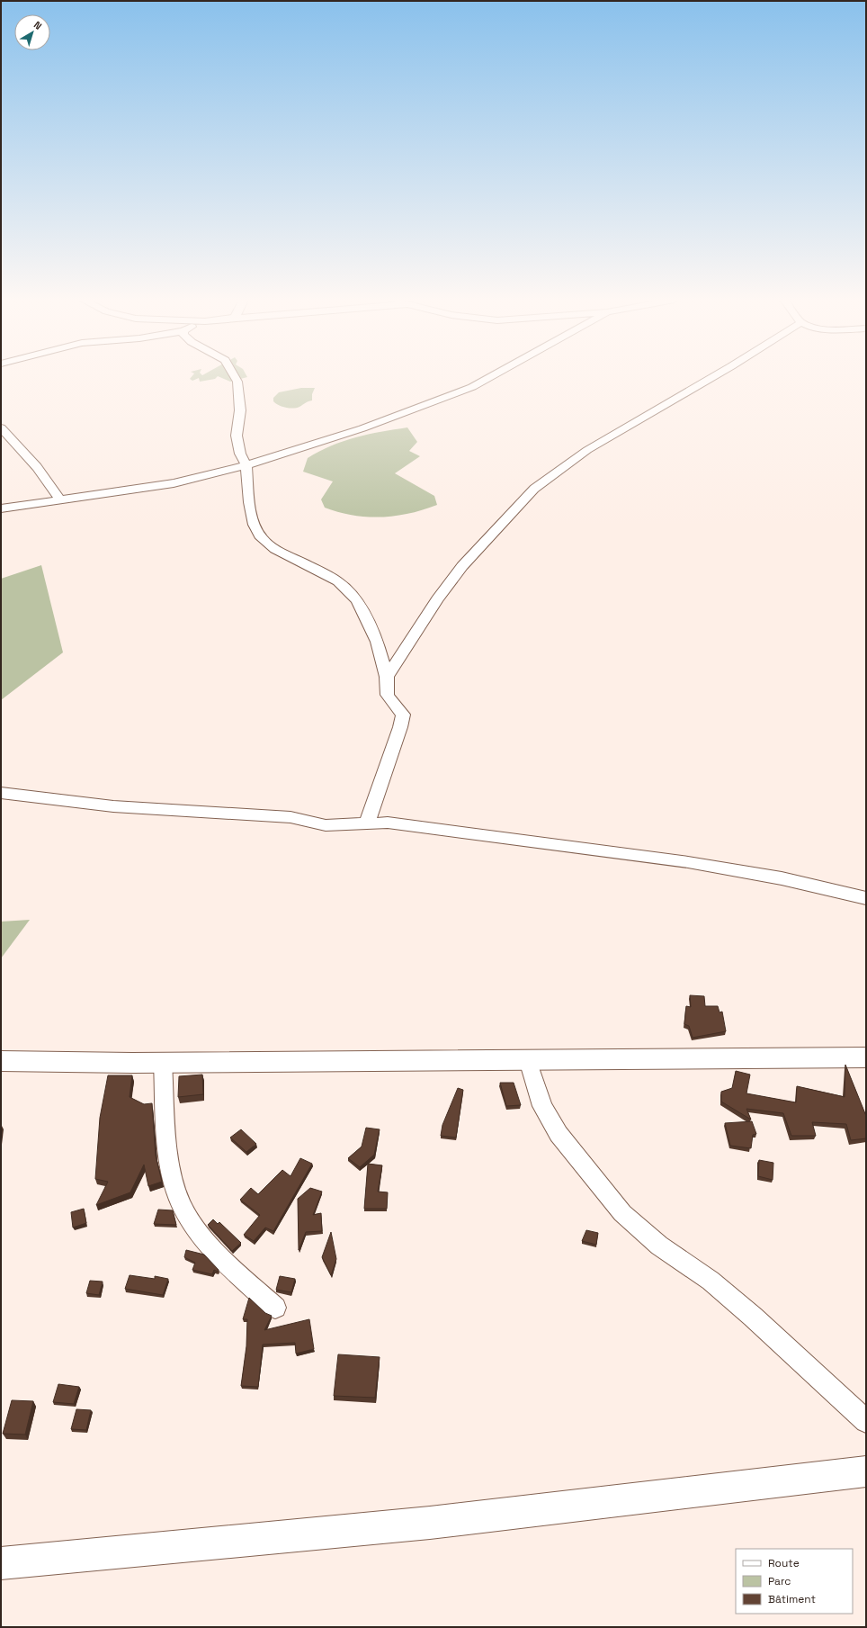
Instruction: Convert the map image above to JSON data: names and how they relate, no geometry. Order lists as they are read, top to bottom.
{
  "legend": ["Route", "Parc", "Bâtiment"],
  "north": "top right"
}
